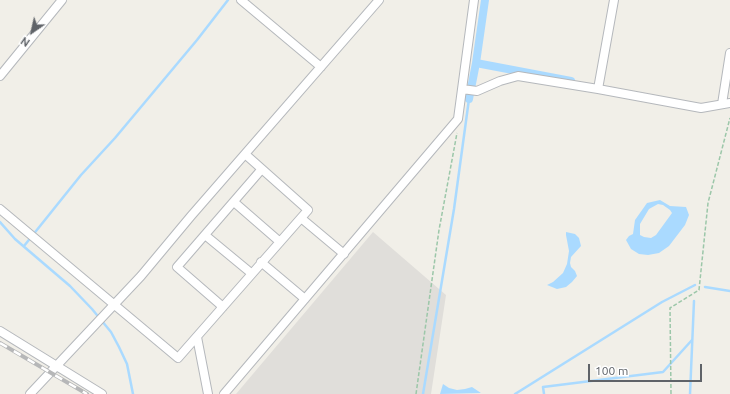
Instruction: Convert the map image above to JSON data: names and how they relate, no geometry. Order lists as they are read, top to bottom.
{
  "scale_bar": "100 m",
  "north": "bottom left"
}
